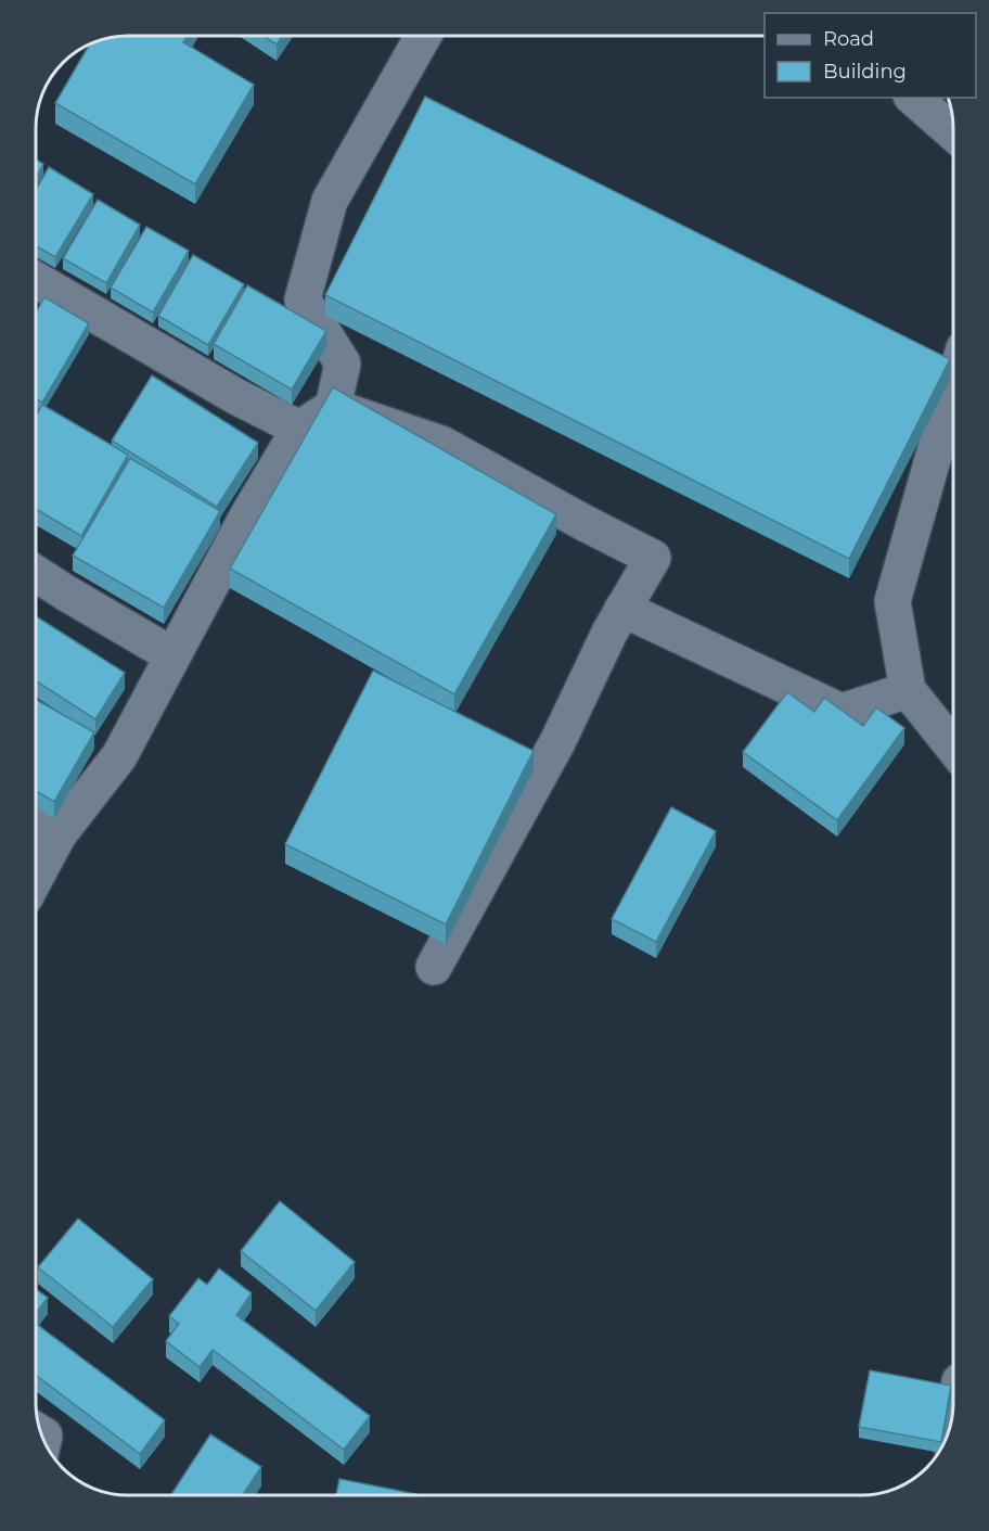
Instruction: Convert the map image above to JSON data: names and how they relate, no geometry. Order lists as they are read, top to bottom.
{
  "legend": ["Road", "Building"]
}
